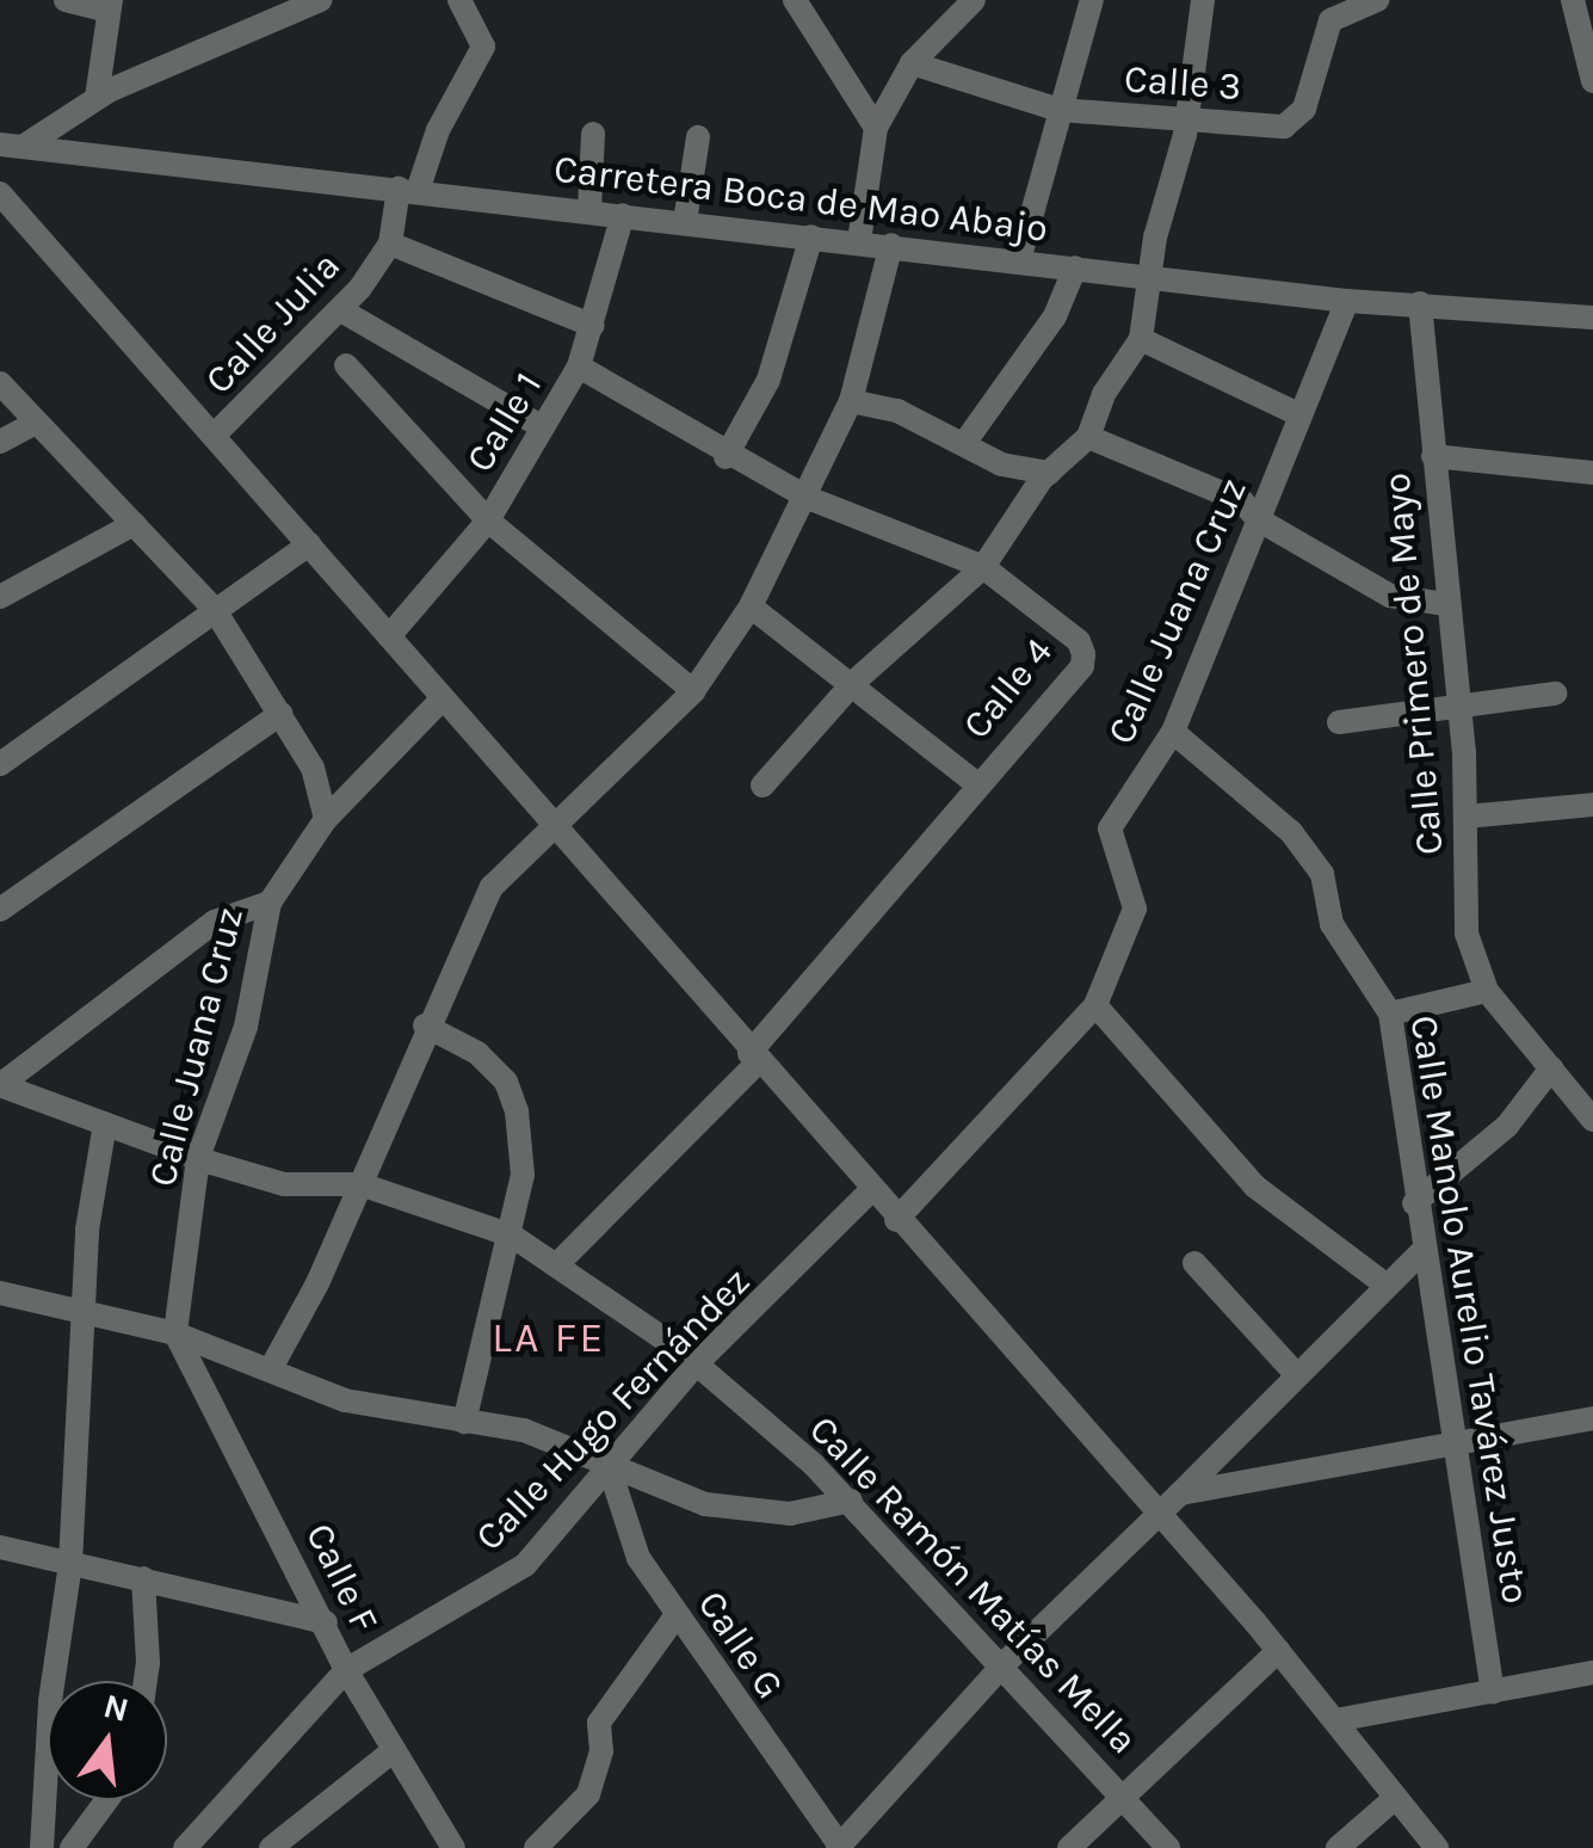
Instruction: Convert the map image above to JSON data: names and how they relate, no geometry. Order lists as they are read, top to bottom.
{
  "streets": {
    "street": [
      "Calle 3",
      "Carretera Boca de Mao Abajo",
      "Calle Julia",
      "Calle 1",
      "Calle Juana Cruz",
      "Calle Primero de Mayo",
      "Calle 4",
      "Calle Manolo Aurelio Tavárez Justo",
      "Calle Hugo Fernández",
      "Calle F",
      "Calle Ramón Matías Mella",
      "Calle G"
    ]
  },
  "crossings": [
    ["Carretera Boca de Mao Abajo", "Calle Julia"],
    ["Carretera Boca de Mao Abajo", "Calle 1"],
    ["Carretera Boca de Mao Abajo", "Calle Juana Cruz"],
    ["Carretera Boca de Mao Abajo", "Calle Primero de Mayo"],
    ["Calle 1", "Calle 4"],
    ["Calle Juana Cruz", "Calle Manolo Aurelio Tavárez Justo"],
    ["Calle Juana Cruz", "Calle F"],
    ["Calle Juana Cruz", "Calle Ramón Matías Mella"],
    ["Calle 4", "Calle Ramón Matías Mella"],
    ["Calle Hugo Fernández", "Calle F"],
    ["Calle Hugo Fernández", "Calle Ramón Matías Mella"],
    ["Calle Hugo Fernández", "Calle G"]
  ],
  "districts": ["LA FE"],
  "north": "top"
}
